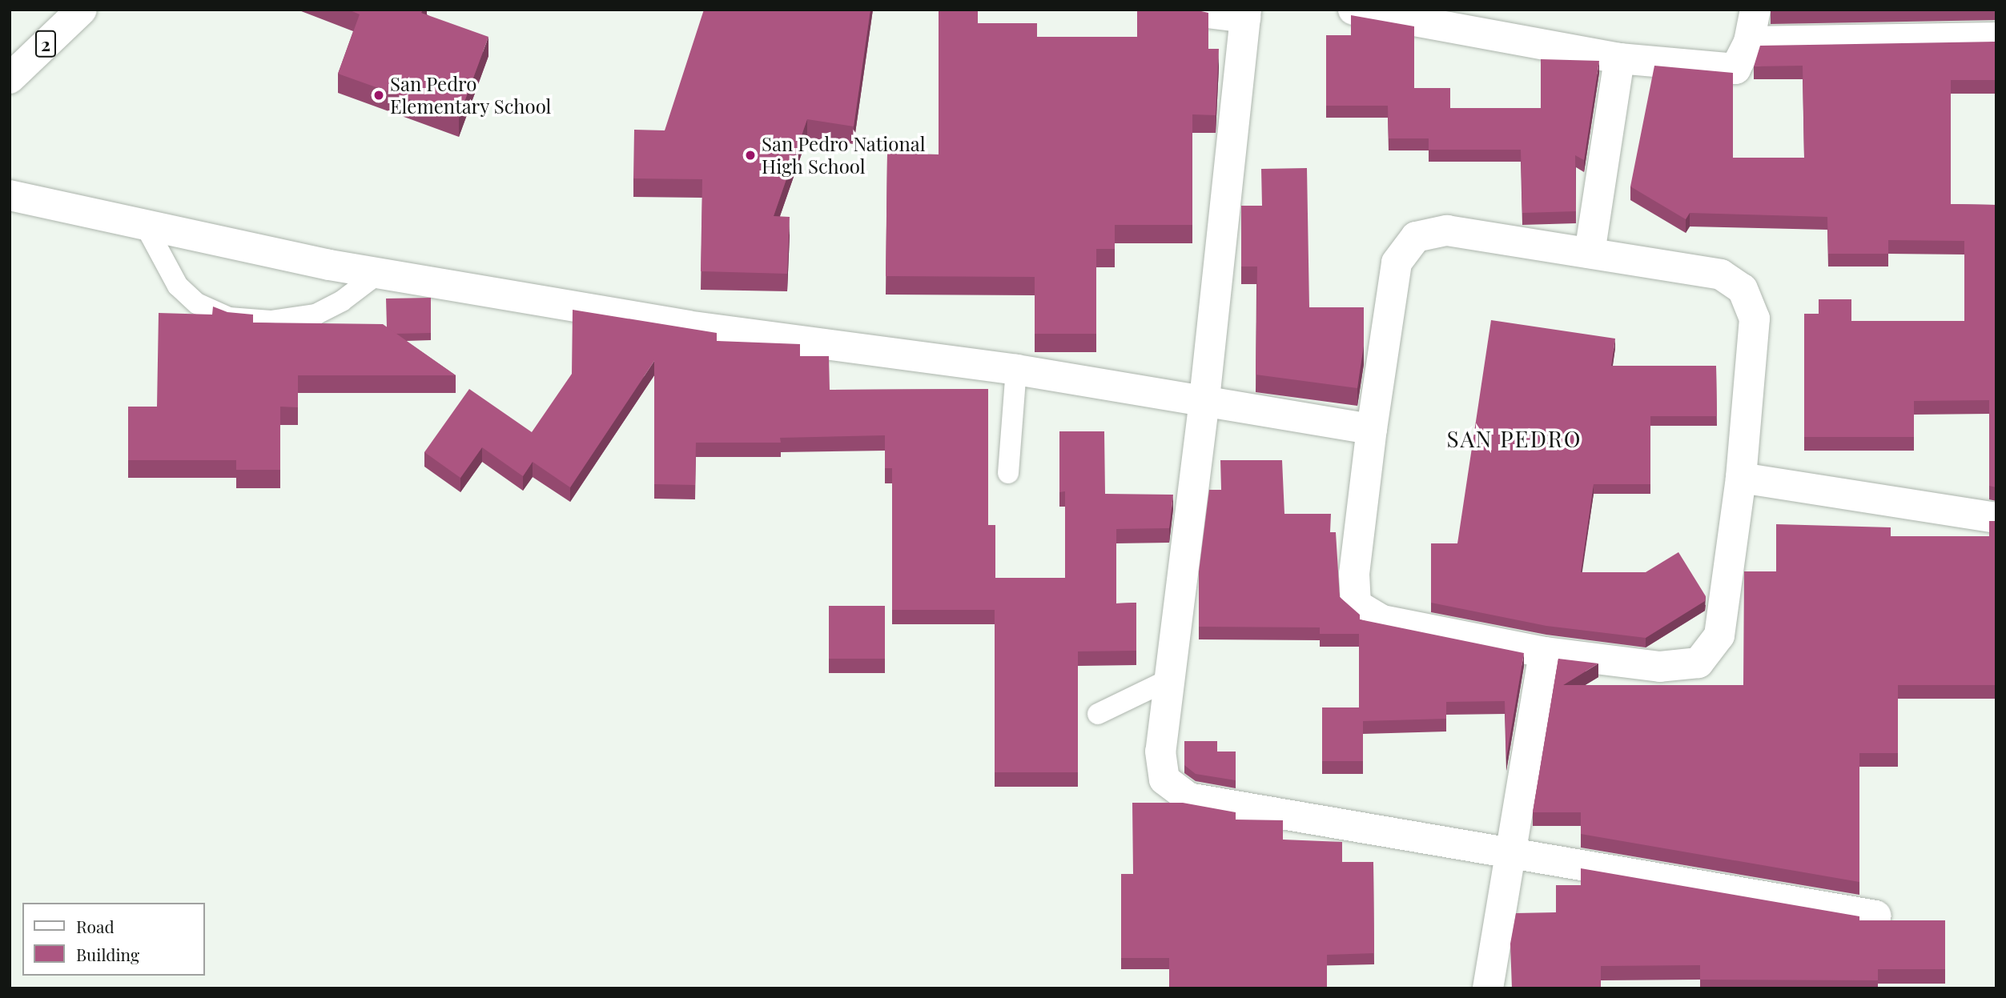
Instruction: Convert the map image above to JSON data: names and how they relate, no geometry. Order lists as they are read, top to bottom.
{
  "streets": {
    "main road": ["2"]
  },
  "districts": ["SAN PEDRO"],
  "places": ["San Pedro Elementary School", "San Pedro National High School"],
  "legend": ["Road", "Building"]
}
